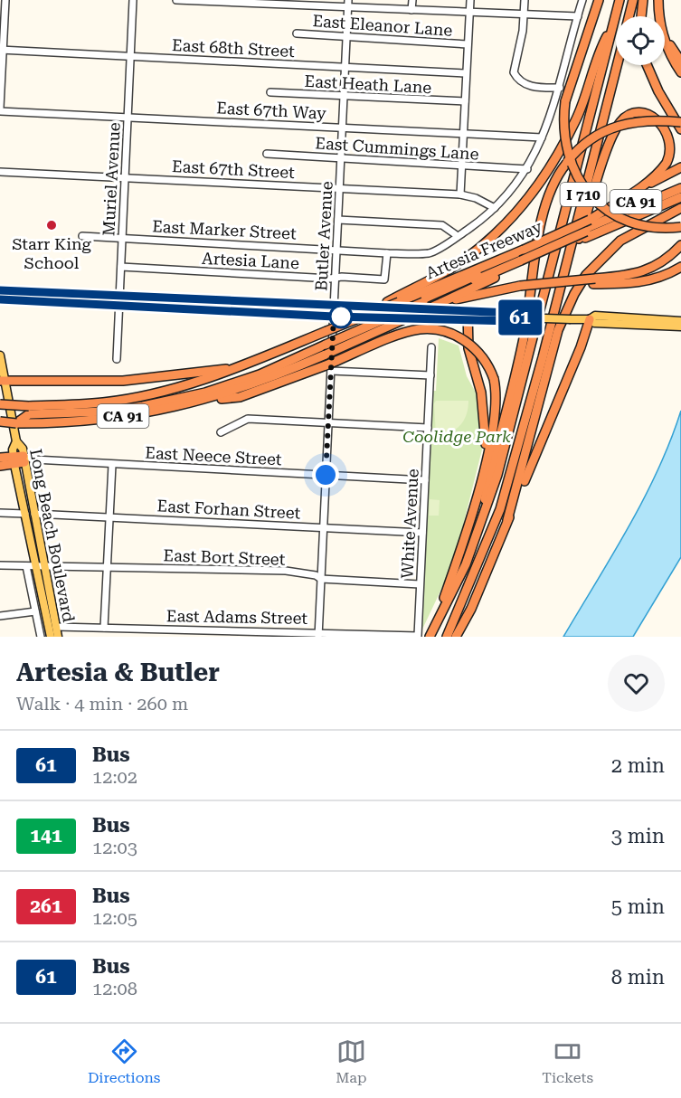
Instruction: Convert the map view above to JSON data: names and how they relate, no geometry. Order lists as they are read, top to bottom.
{
  "streets": {
    "highway": ["I 710", "CA 91", "Artesia Freeway"],
    "main road": ["Long Beach Boulevard"],
    "street": [
      "East Eleanor Lane",
      "East 68th Street",
      "East Heath Lane",
      "East 67th Way",
      "East Cummings Lane",
      "East 67th Street",
      "Muriel Avenue",
      "East Marker Street",
      "Butler Avenue",
      "Artesia Lane",
      "East Neece Street",
      "East Forhan Street",
      "White Avenue",
      "East Bort Street",
      "East Adams Street"
    ]
  },
  "crossings": [
    ["East Eleanor Lane", "Butler Avenue"],
    ["East 68th Street", "Muriel Avenue"],
    ["East 68th Street", "Butler Avenue"],
    ["East Heath Lane", "Butler Avenue"],
    ["East 67th Way", "Muriel Avenue"],
    ["East 67th Way", "East Marker Street"],
    ["East 67th Way", "Butler Avenue"],
    ["East Cummings Lane", "East Marker Street"],
    ["East Cummings Lane", "Butler Avenue"],
    ["East 67th Street", "Muriel Avenue"],
    ["East 67th Street", "East Marker Street"],
    ["East 67th Street", "Butler Avenue"],
    ["Muriel Avenue", "East Marker Street"],
    ["Muriel Avenue", "Artesia Lane"],
    ["CA 91", "Artesia Freeway"],
    ["East Marker Street", "Butler Avenue"],
    ["East Marker Street", "Artesia Lane"],
    ["Butler Avenue", "Artesia Lane"],
    ["Butler Avenue", "East Neece Street"],
    ["Butler Avenue", "East Forhan Street"],
    ["Butler Avenue", "East Bort Street"],
    ["Butler Avenue", "East Adams Street"],
    ["East Neece Street", "White Avenue"],
    ["East Neece Street", "Long Beach Boulevard"],
    ["East Forhan Street", "White Avenue"],
    ["East Forhan Street", "Long Beach Boulevard"],
    ["White Avenue", "East Bort Street"],
    ["White Avenue", "East Adams Street"],
    ["Long Beach Boulevard", "East Bort Street"],
    ["Long Beach Boulevard", "East Adams Street"]
  ],
  "parks": ["Coolidge Park"],
  "places": ["Starr King School"],
  "lines": ["bus line 61"],
  "page": {
    "on_map": "61",
    "heading": ["Artesia & Butler", "Walk · 4 min · 260 m"],
    "list": [
      {
        "mark": "61",
        "name": "Bus",
        "note": "12:02",
        "value": "2 min"
      },
      {
        "mark": "141",
        "name": "Bus",
        "note": "12:03",
        "value": "3 min"
      },
      {
        "mark": "261",
        "name": "Bus",
        "note": "12:05",
        "value": "5 min"
      },
      {
        "mark": "61",
        "name": "Bus",
        "note": "12:08",
        "value": "8 min"
      }
    ],
    "tabs": ["Directions", "Map", "Tickets"]
  }
}
